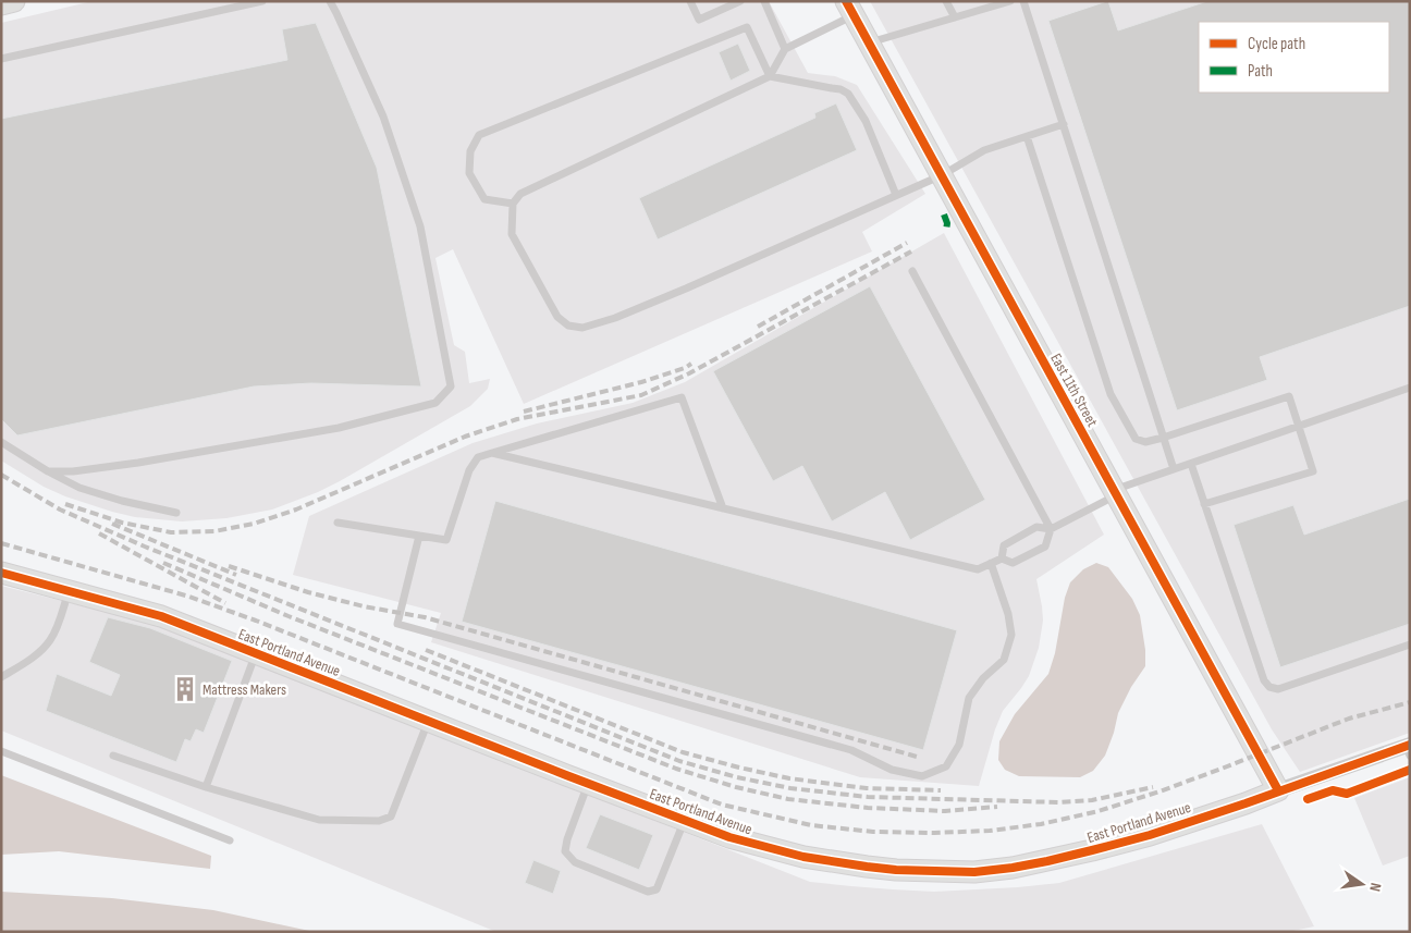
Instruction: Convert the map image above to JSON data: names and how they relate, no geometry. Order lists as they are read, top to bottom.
{
  "streets": {
    "street": ["East 11th Street", "East Portland Avenue"]
  },
  "crossings": [
    ["East 11th Street", "East Portland Avenue"]
  ],
  "places": {
    "building": ["Mattress Makers"]
  },
  "legend": ["Cycle path", "Path"],
  "north": "right"
}
